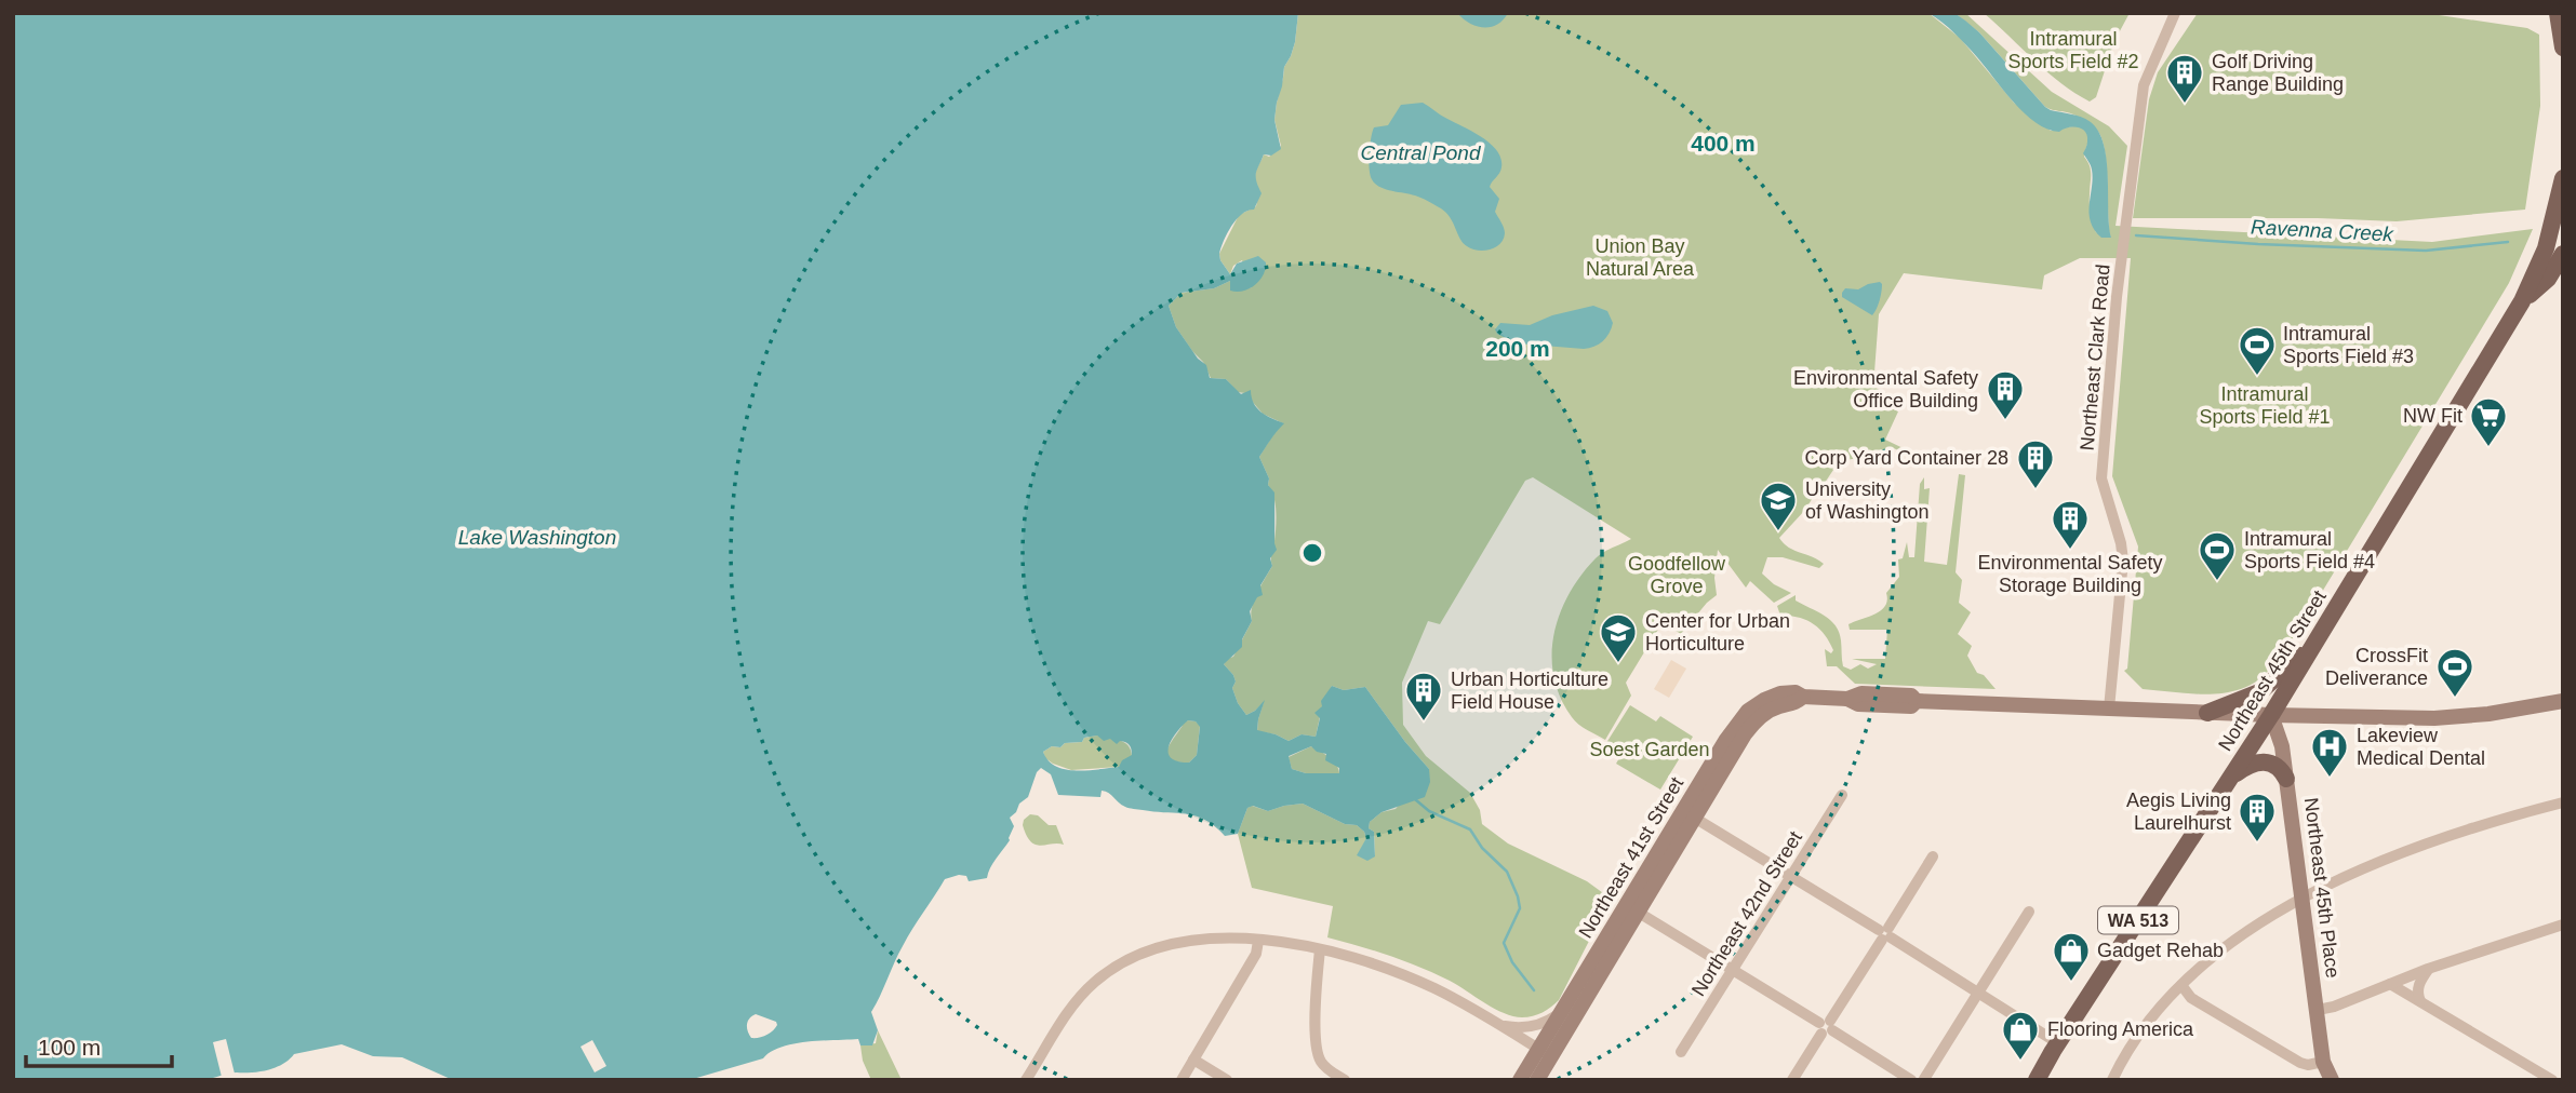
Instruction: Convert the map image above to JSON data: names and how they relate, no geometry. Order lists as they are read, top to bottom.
{
  "streets": {
    "main road": ["Northeast 45th Street", "WA 513"],
    "street": [
      "Northeast Clark Road",
      "Northeast 41st Street",
      "Northeast 45th Place",
      "Northeast 42nd Street"
    ]
  },
  "crossings": [
    ["Northeast Clark Road", "Northeast 41st Street"],
    ["Northeast 45th Street", "Northeast 41st Street"],
    ["Northeast 45th Street", "Northeast 45th Place"],
    ["Northeast 41st Street", "Northeast 45th Place"]
  ],
  "water": ["Central Pond", "Ravenna Creek", "Lake Washington"],
  "parks": [
    "Intramural Sports Field #2",
    "Union Bay Natural Area",
    "Intramural Sports Field #1",
    "Goodfellow Grove",
    "Soest Garden"
  ],
  "places": {
    "building": [
      "Golf Driving Range Building",
      "Environmental Safety Office Building",
      "Corp Yard Container 28",
      "Environmental Safety Storage Building",
      "Urban Horticulture Field House",
      "Aegis Living Laurelhurst"
    ],
    "sports": ["Intramural Sports Field #3", "Intramural Sports Field #4", "CrossFit Deliverance"],
    "supermarket": ["NW Fit"],
    "school or university": ["University of Washington", "Center for Urban Horticulture"],
    "hospital": ["Lakeview Medical Dental"],
    "shop": ["Gadget Rehab", "Flooring America"]
  },
  "scale_bar": "100 m",
  "rings": ["400 m", "200 m"]
}
